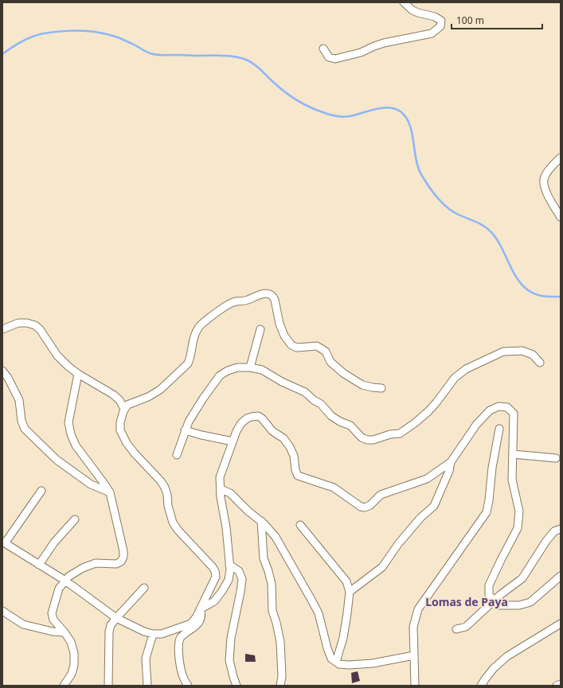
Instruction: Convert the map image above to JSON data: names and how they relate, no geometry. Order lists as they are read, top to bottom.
{
  "districts": ["Lomas de Paya"],
  "scale_bar": "100 m"
}
